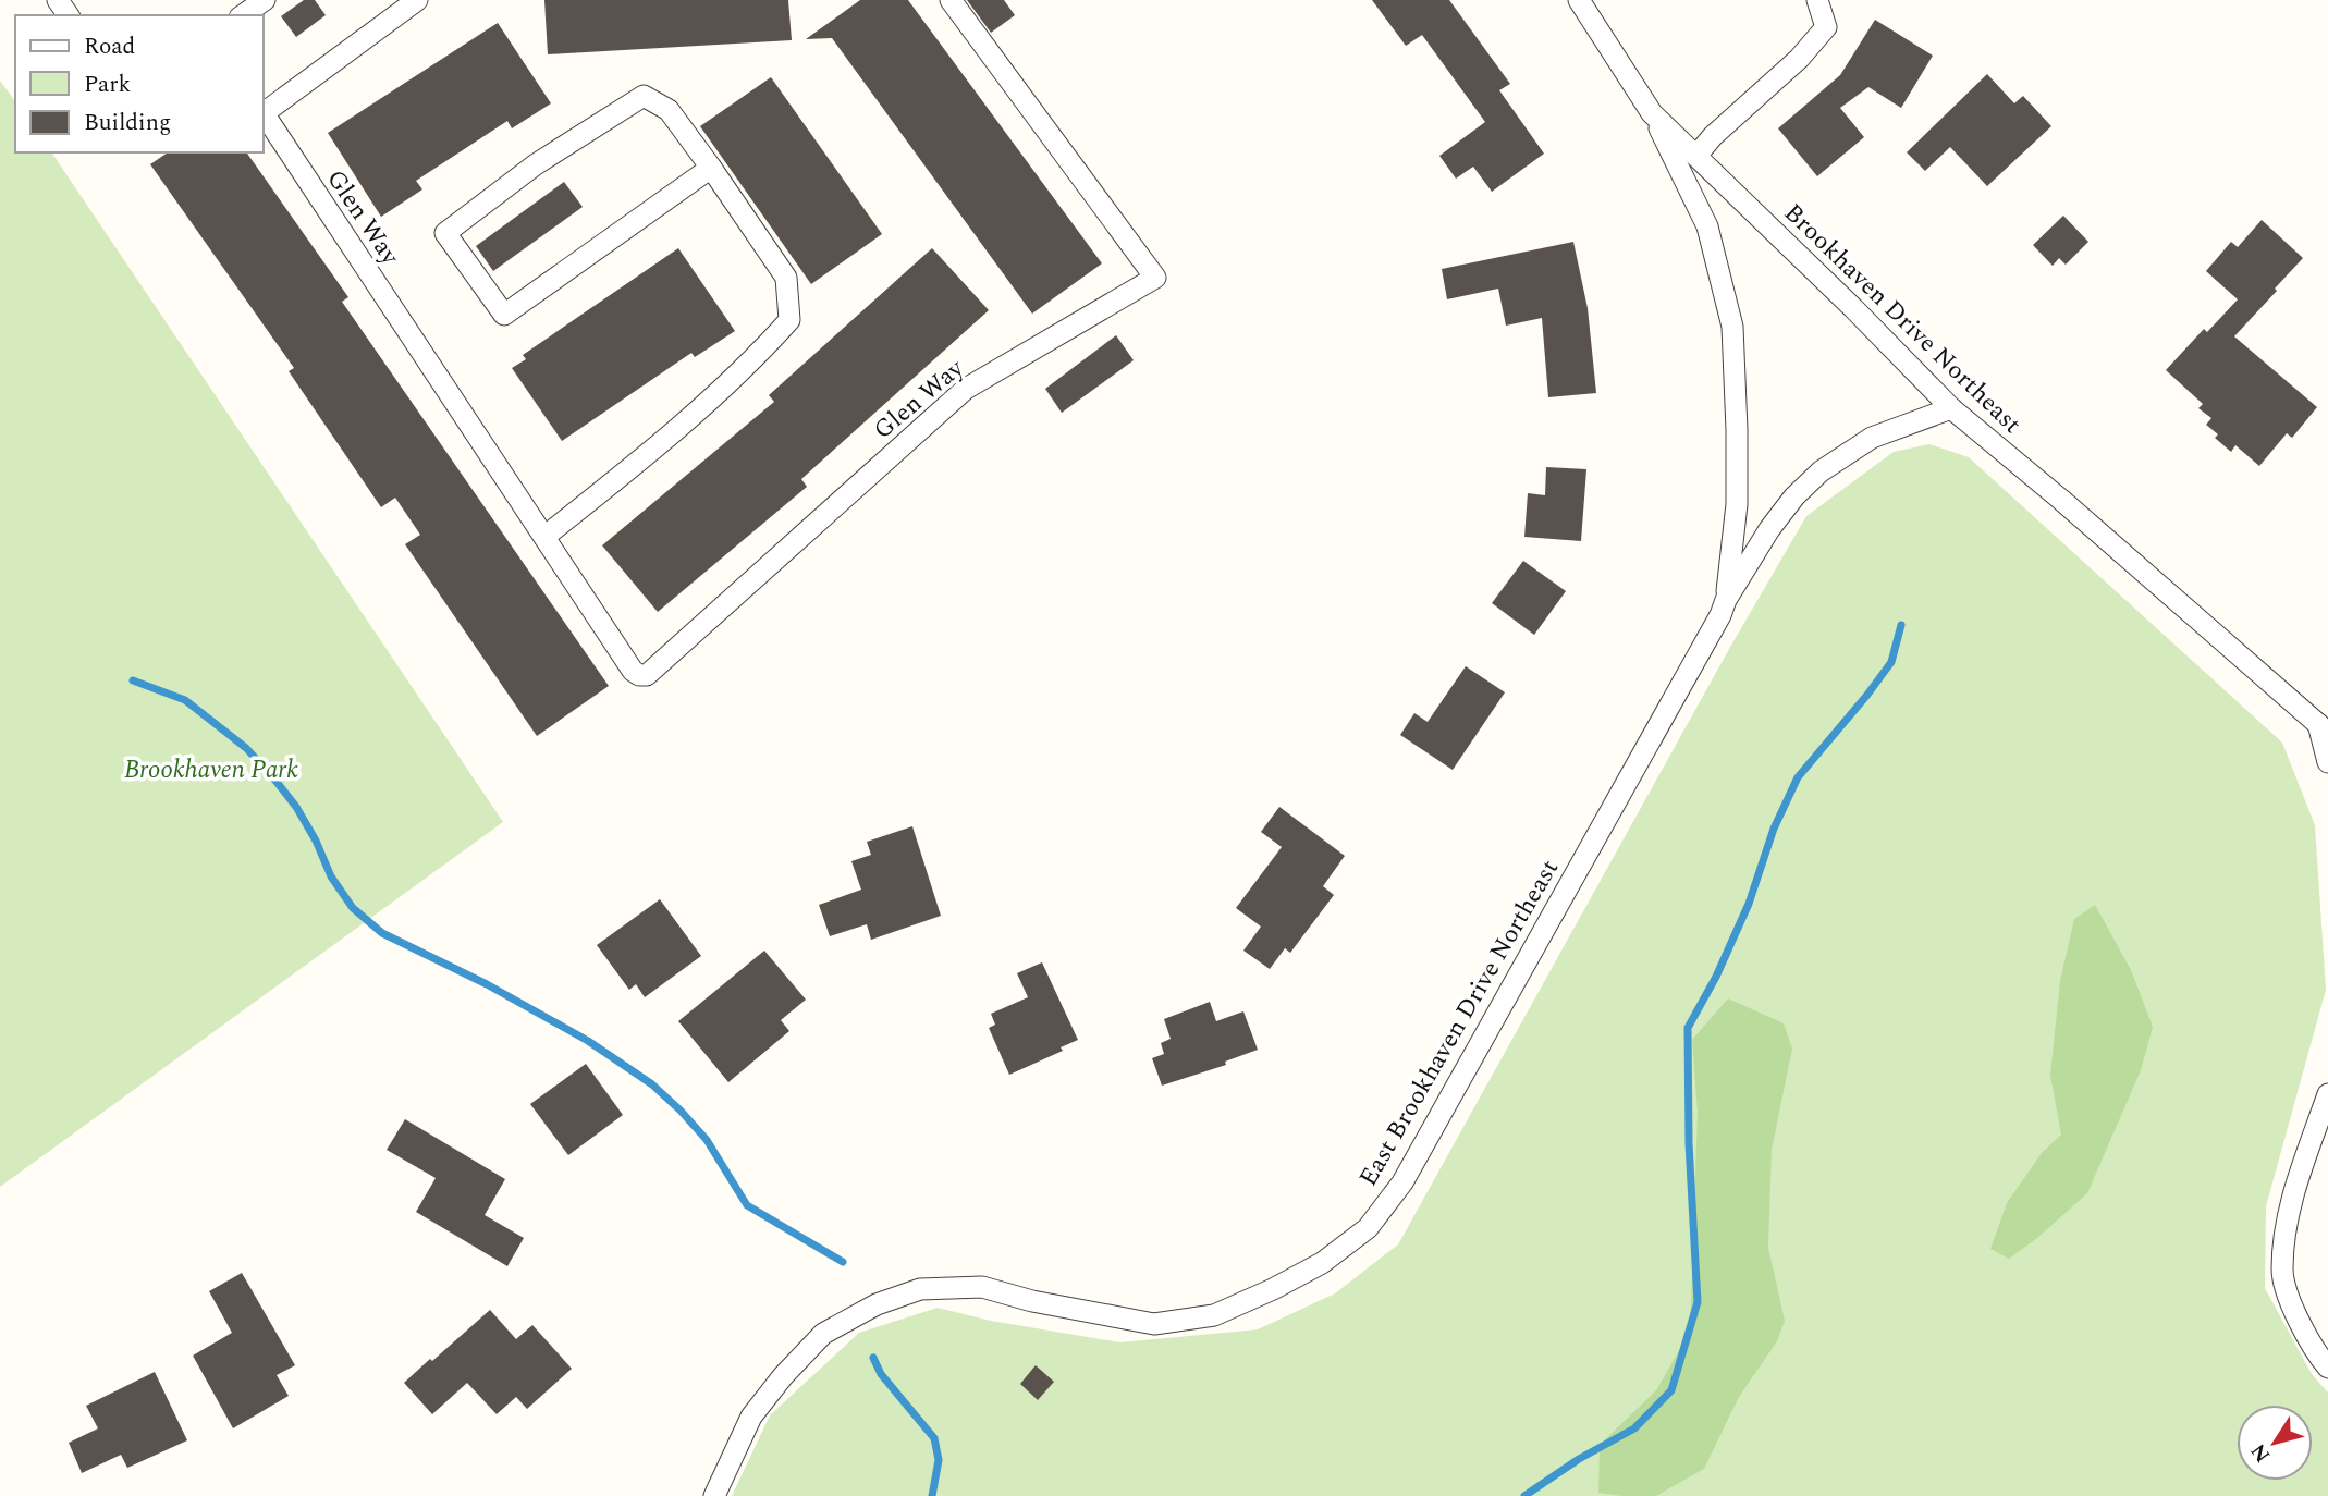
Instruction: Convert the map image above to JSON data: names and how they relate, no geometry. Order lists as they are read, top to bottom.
{
  "streets": {
    "street": ["Glen Way", "Brookhaven Drive Northeast", "East Brookhaven Drive Northeast"]
  },
  "crossings": [
    ["Brookhaven Drive Northeast", "East Brookhaven Drive Northeast"]
  ],
  "parks": ["Brookhaven Park"],
  "legend": ["Road", "Park", "Building"],
  "north": "bottom left"
}
